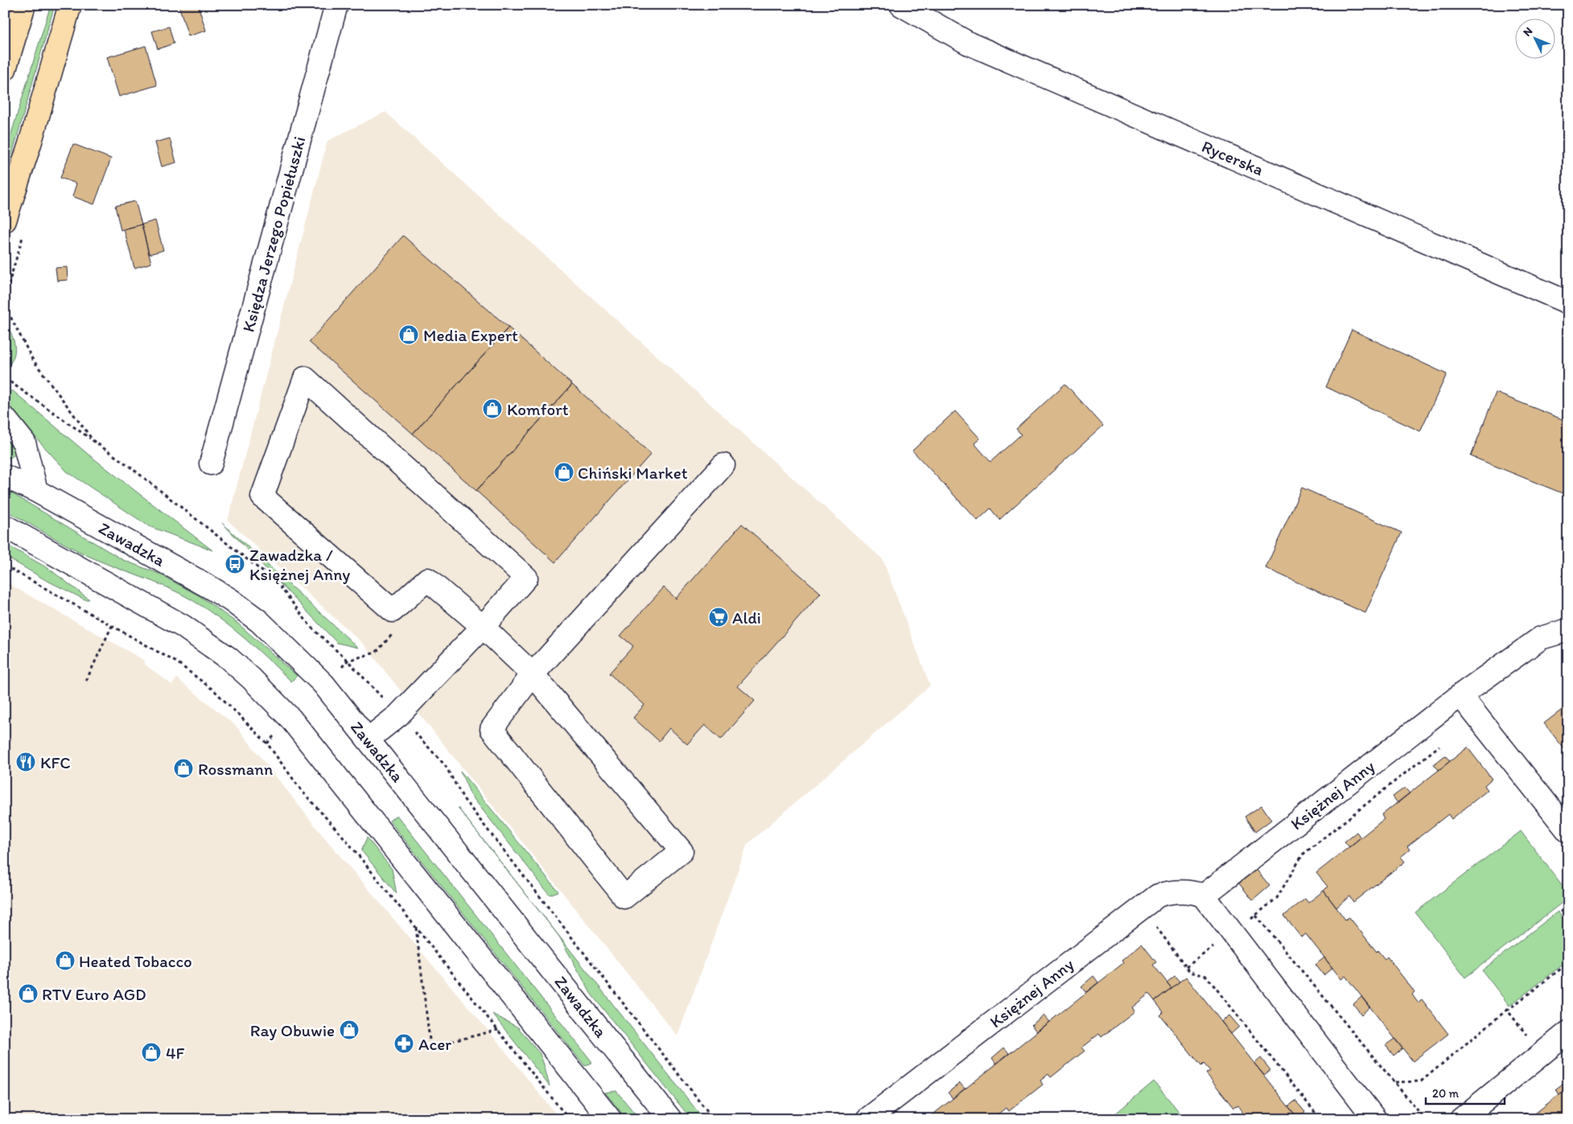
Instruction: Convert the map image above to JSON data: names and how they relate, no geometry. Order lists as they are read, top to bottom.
{
  "streets": {
    "street": [
      "Rycerska",
      "Księdza Jerzego Popiełuszki",
      "Zawadzka",
      "Księżnej Anny"
    ]
  },
  "places": {
    "shop": [
      "Media Expert",
      "Komfort",
      "Chiński Market",
      "Rossmann",
      "Heated Tobacco",
      "RTV Euro AGD",
      "Ray Obuwie",
      "4F"
    ],
    "bus stop": ["Zawadzka / Księżnej Anny"],
    "supermarket": ["Aldi"],
    "restaurant": ["KFC"],
    "pharmacy": ["Acer"]
  },
  "scale_bar": "20 m",
  "north": "top left"
}
